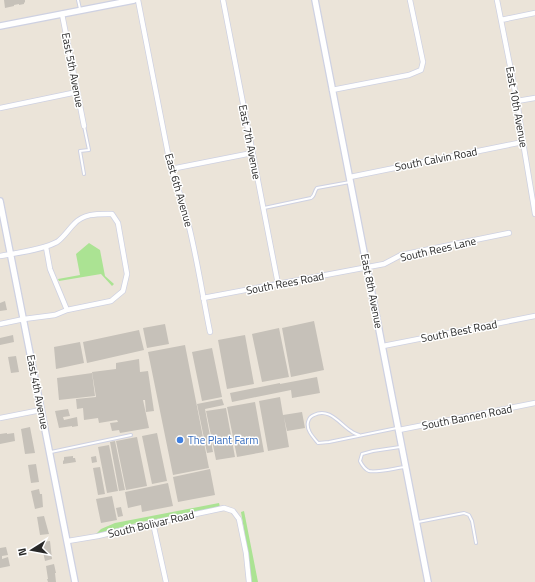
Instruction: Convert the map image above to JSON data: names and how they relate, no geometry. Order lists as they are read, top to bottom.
{
  "streets": {
    "street": [
      "East 5th Avenue",
      "East 10th Avenue",
      "East 7th Avenue",
      "South Calvin Road",
      "East 6th Avenue",
      "South Rees Lane",
      "South Rees Road",
      "East 8th Avenue",
      "South Best Road",
      "East 4th Avenue",
      "South Bannen Road",
      "South Bolivar Road"
    ]
  },
  "crossings": [
    ["East 10th Avenue", "South Calvin Road"],
    ["East 7th Avenue", "South Rees Road"],
    ["South Calvin Road", "East 8th Avenue"],
    ["East 6th Avenue", "South Rees Road"],
    ["South Rees Lane", "South Rees Road"],
    ["South Rees Lane", "East 8th Avenue"],
    ["South Rees Road", "East 8th Avenue"],
    ["East 8th Avenue", "South Best Road"],
    ["East 8th Avenue", "South Bannen Road"],
    ["East 4th Avenue", "South Bolivar Road"]
  ],
  "places": ["The Plant Farm"],
  "north": "left"
}
